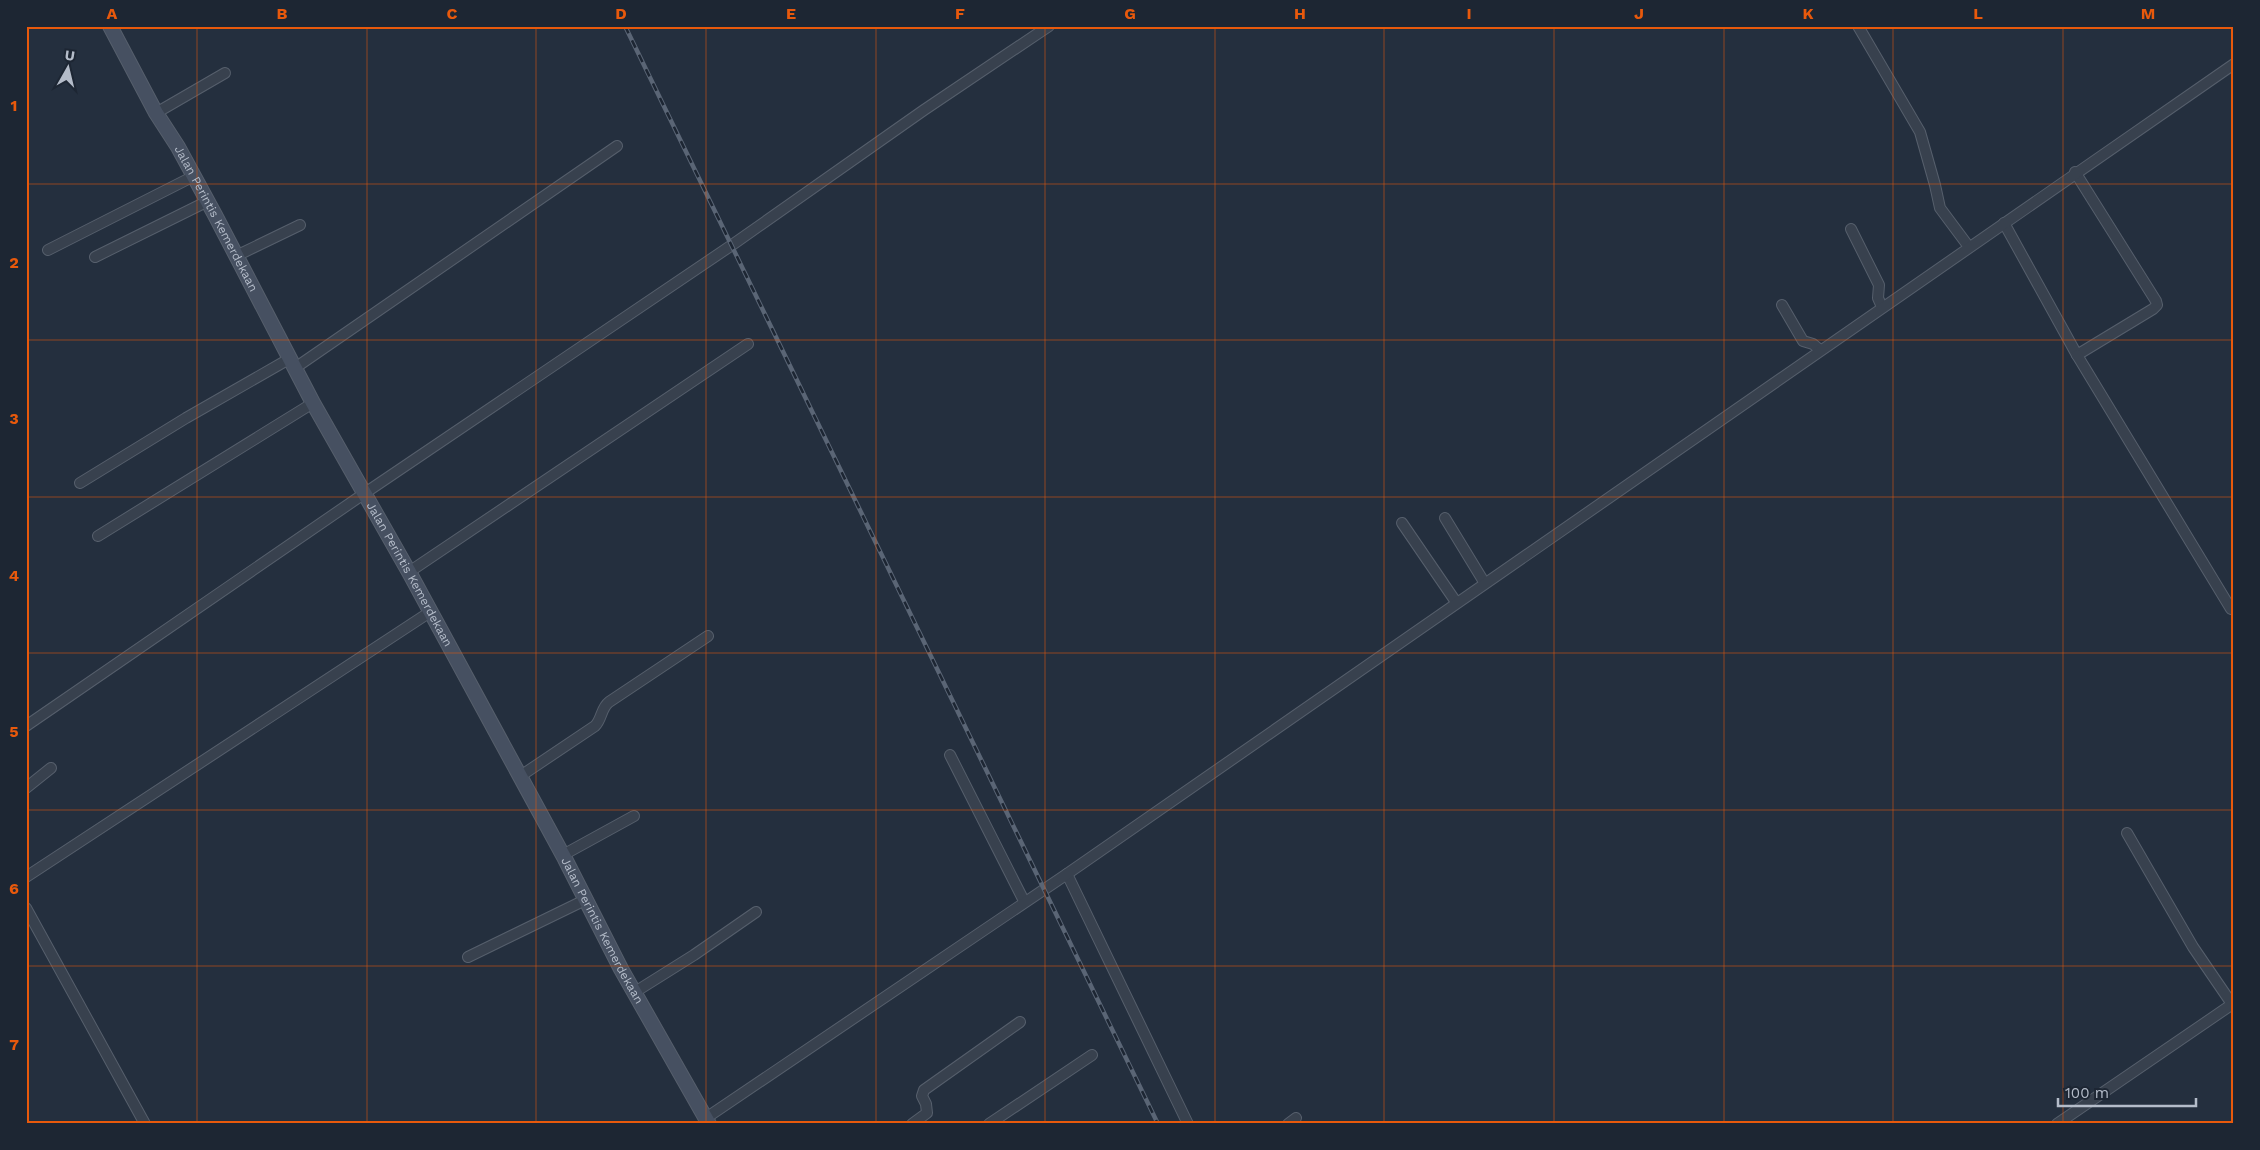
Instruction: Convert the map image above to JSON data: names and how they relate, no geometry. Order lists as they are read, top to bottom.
{
  "streets": {
    "street": ["Jalan Perintis Kemerdekaan"]
  },
  "scale_bar": "100 m",
  "north": "top",
  "grid": {
    "columns": [
      "A",
      "B",
      "C",
      "D",
      "E",
      "F",
      "G",
      "H",
      "I",
      "J",
      "K",
      "L",
      "M"
    ],
    "rows": [
      "1",
      "2",
      "3",
      "4",
      "5",
      "6",
      "7"
    ]
  }
}
